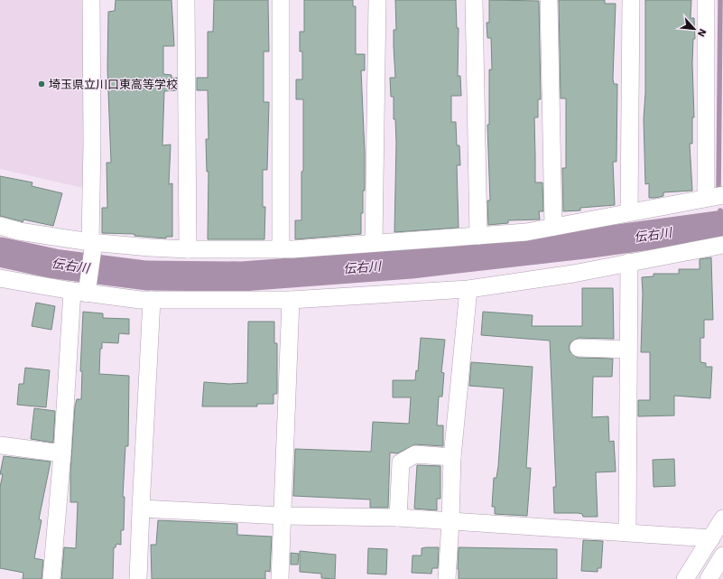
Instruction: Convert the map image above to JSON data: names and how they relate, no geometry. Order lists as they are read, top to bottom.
{
  "water": ["伝右川"],
  "places": ["埼玉県立川口東高等学校"],
  "north": "bottom right"
}
